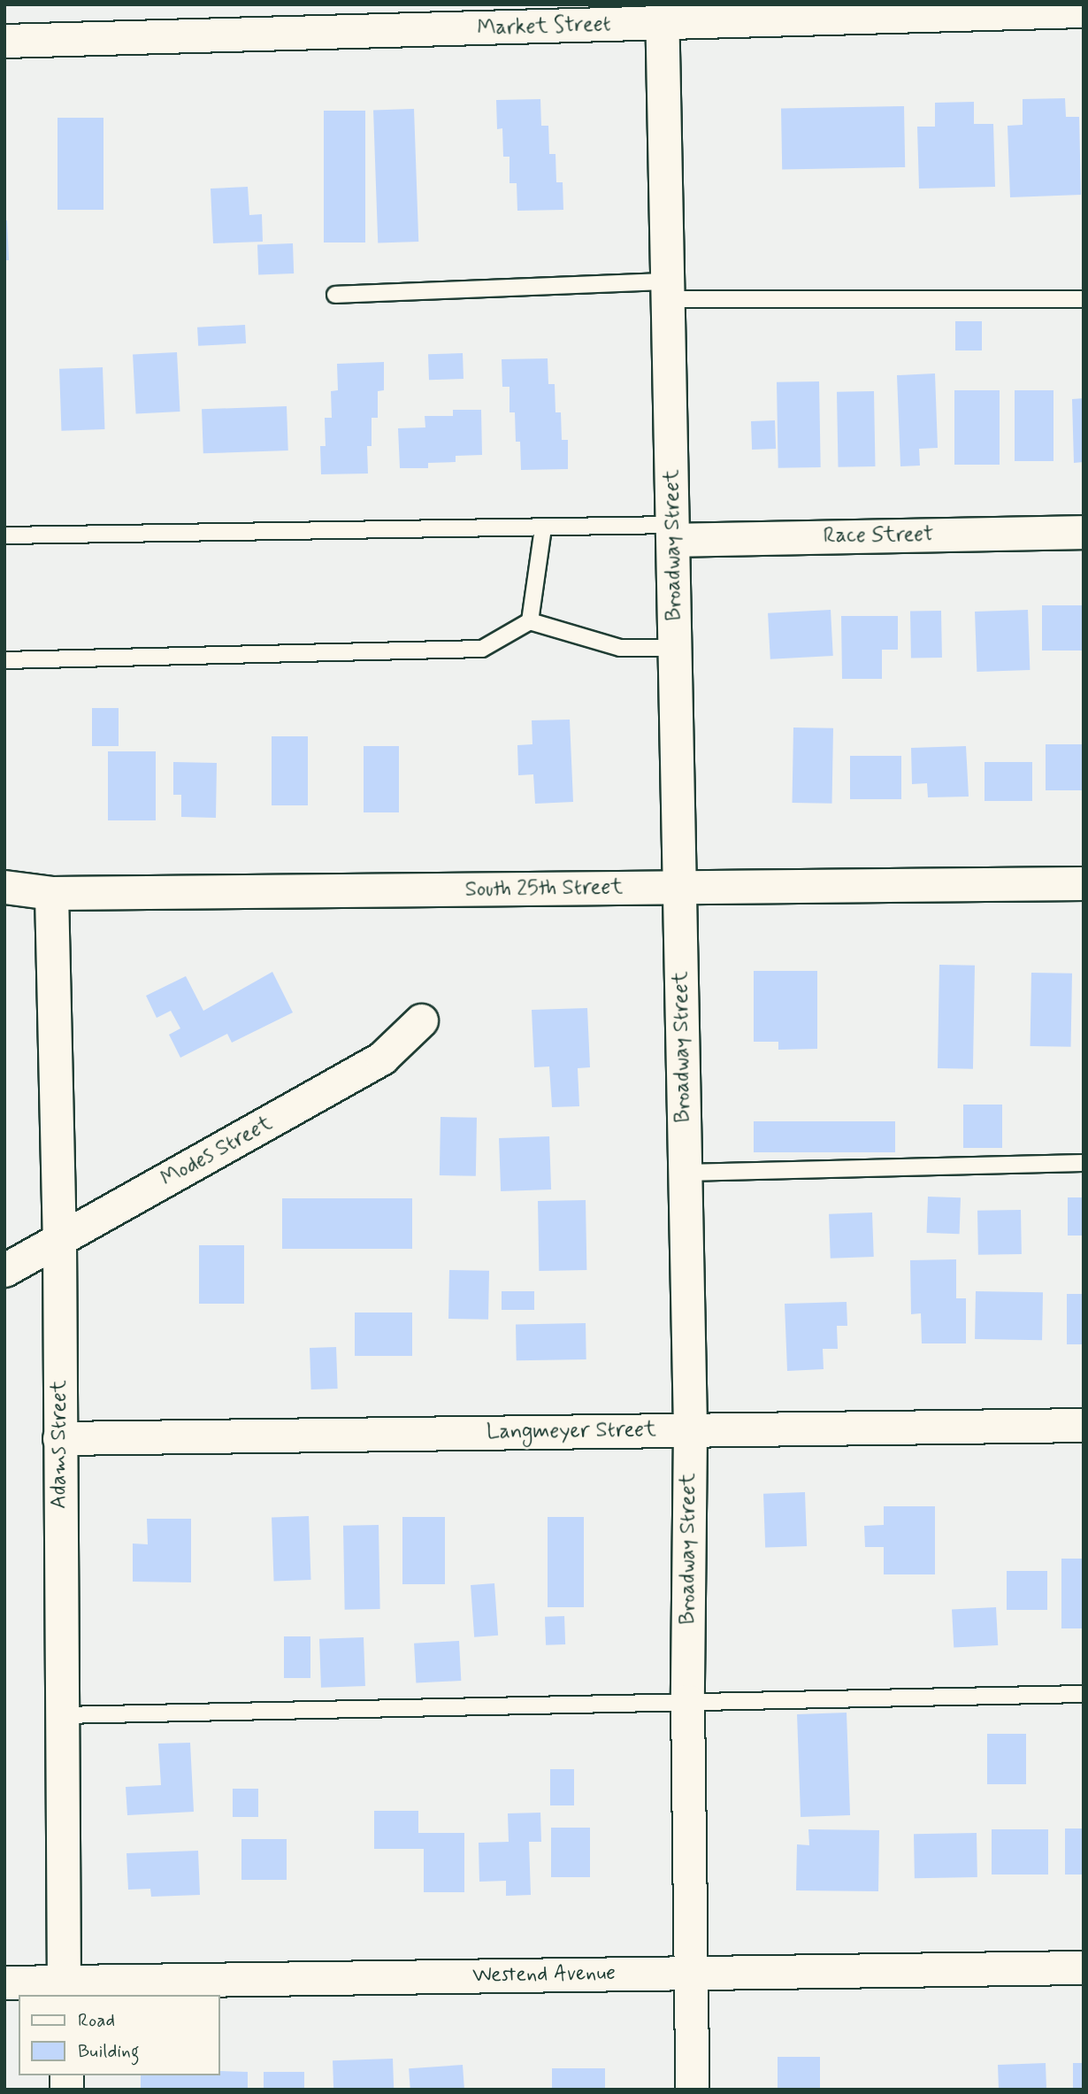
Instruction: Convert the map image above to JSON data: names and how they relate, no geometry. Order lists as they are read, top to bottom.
{
  "streets": {
    "street": [
      "Market Street",
      "Race Street",
      "Broadway Street",
      "South 25th Street",
      "Modes Street",
      "Langmeyer Street",
      "Adams Street",
      "Westend Avenue"
    ]
  },
  "crossings": [
    ["Market Street", "Broadway Street"],
    ["Race Street", "Broadway Street"],
    ["Broadway Street", "South 25th Street"],
    ["Broadway Street", "Langmeyer Street"],
    ["Broadway Street", "Westend Avenue"],
    ["South 25th Street", "Adams Street"],
    ["Modes Street", "Adams Street"],
    ["Langmeyer Street", "Adams Street"],
    ["Adams Street", "Westend Avenue"]
  ],
  "legend": ["Road", "Building"]
}
